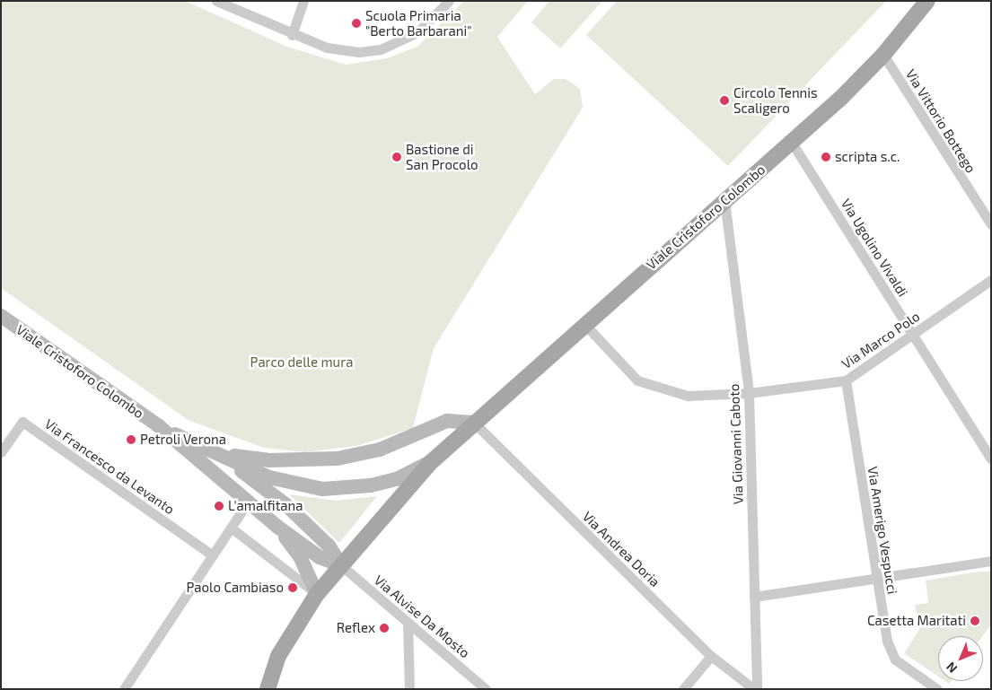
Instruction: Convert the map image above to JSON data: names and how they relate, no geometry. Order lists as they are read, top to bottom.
{
  "streets": {
    "main road": ["Viale Cristoforo Colombo"],
    "street": [
      "Via Vittorio Bottego",
      "Via Ugolino Vivaldi",
      "Via Marco Polo",
      "Via Giovanni Caboto",
      "Via Francesco da Levanto",
      "Via Amerigo Vespucci",
      "Via Andrea Doria",
      "Via Alvise Da Mosto"
    ]
  },
  "crossings": [
    ["Via Vittorio Bottego", "Viale Cristoforo Colombo"],
    ["Viale Cristoforo Colombo", "Via Ugolino Vivaldi"],
    ["Viale Cristoforo Colombo", "Via Marco Polo"],
    ["Viale Cristoforo Colombo", "Via Giovanni Caboto"],
    ["Viale Cristoforo Colombo", "Via Andrea Doria"],
    ["Viale Cristoforo Colombo", "Via Alvise Da Mosto"],
    ["Via Ugolino Vivaldi", "Via Marco Polo"],
    ["Via Marco Polo", "Via Giovanni Caboto"],
    ["Via Marco Polo", "Via Amerigo Vespucci"],
    ["Via Giovanni Caboto", "Via Andrea Doria"]
  ],
  "parks": ["Parco delle mura"],
  "places": [
    "Scuola Primaria \"Berto Barbarani\"",
    "Circolo Tennis Scaligero",
    "Bastione di San Procolo",
    "scripta s.c.",
    "Petroli Verona",
    "L'amalfitana",
    "Paolo Cambiaso",
    "Casetta Maritati",
    "Reflex"
  ],
  "north": "bottom left"
}
